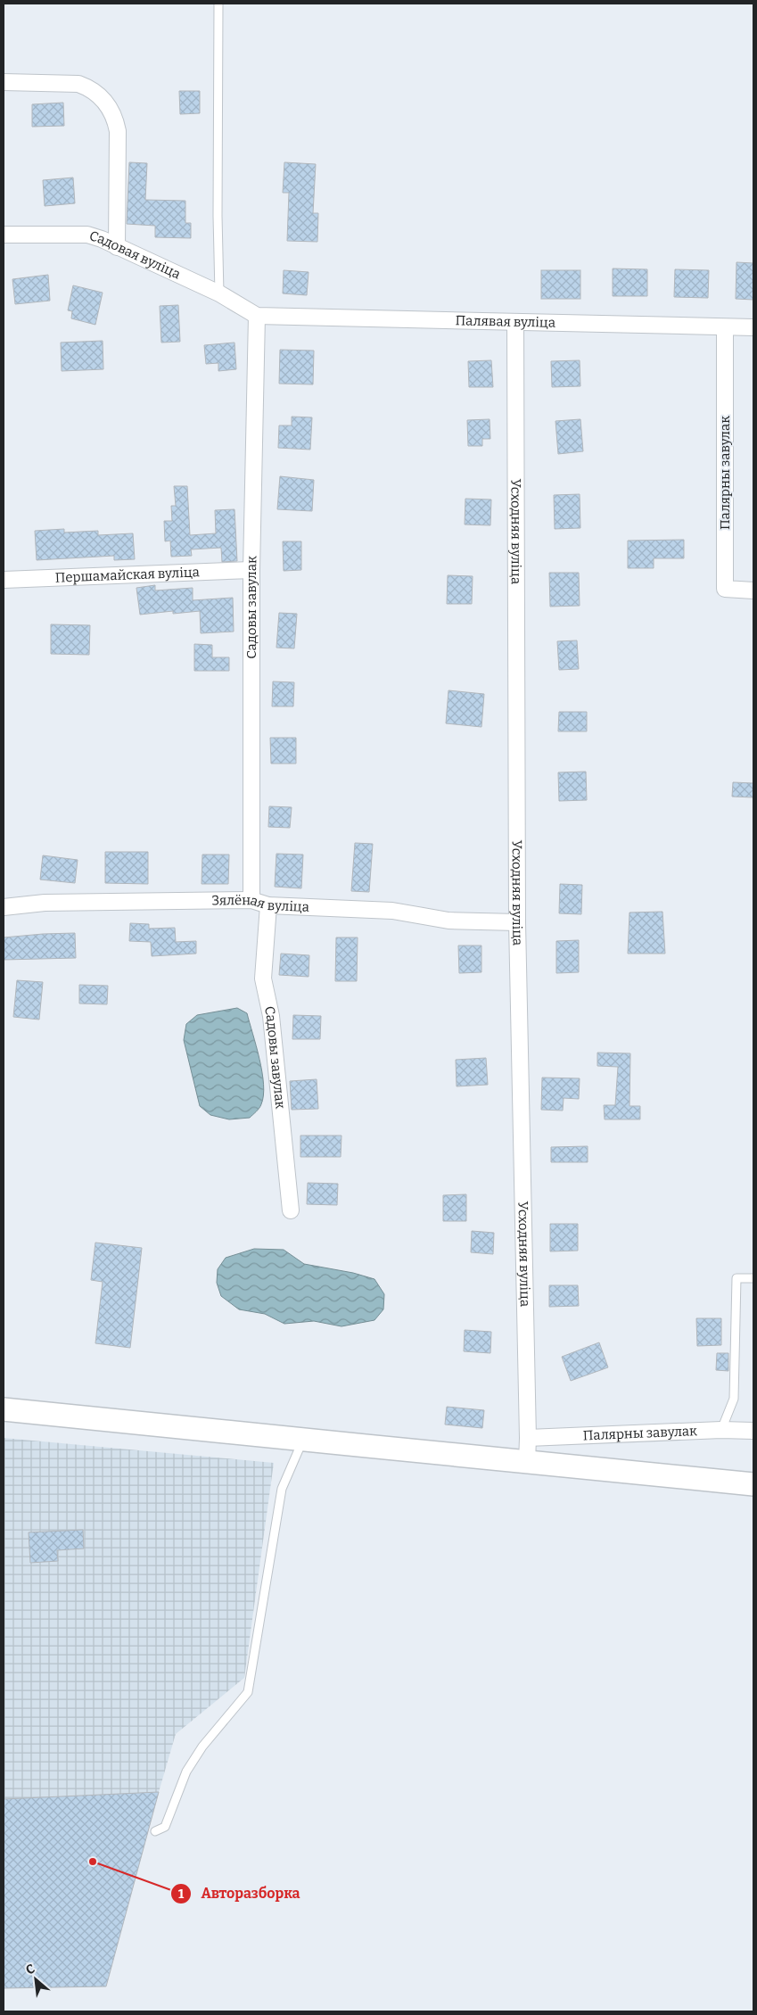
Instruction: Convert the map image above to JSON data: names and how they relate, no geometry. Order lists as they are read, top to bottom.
{
  "streets": {
    "street": [
      "Садовая вуліца",
      "Палявая вуліца",
      "Палярны завулак",
      "Усходняя вуліца",
      "Першамайская вуліца",
      "Садовы завулак",
      "Зялёная вуліца"
    ]
  },
  "crossings": [
    ["Садовая вуліца", "Палявая вуліца"],
    ["Садовая вуліца", "Садовы завулак"],
    ["Палявая вуліца", "Палярны завулак"],
    ["Палявая вуліца", "Усходняя вуліца"],
    ["Палявая вуліца", "Садовы завулак"],
    ["Палярны завулак", "Усходняя вуліца"],
    ["Усходняя вуліца", "Зялёная вуліца"],
    ["Першамайская вуліца", "Садовы завулак"],
    ["Садовы завулак", "Зялёная вуліца"]
  ],
  "places": ["Авторазборка"],
  "north": "top left"
}
